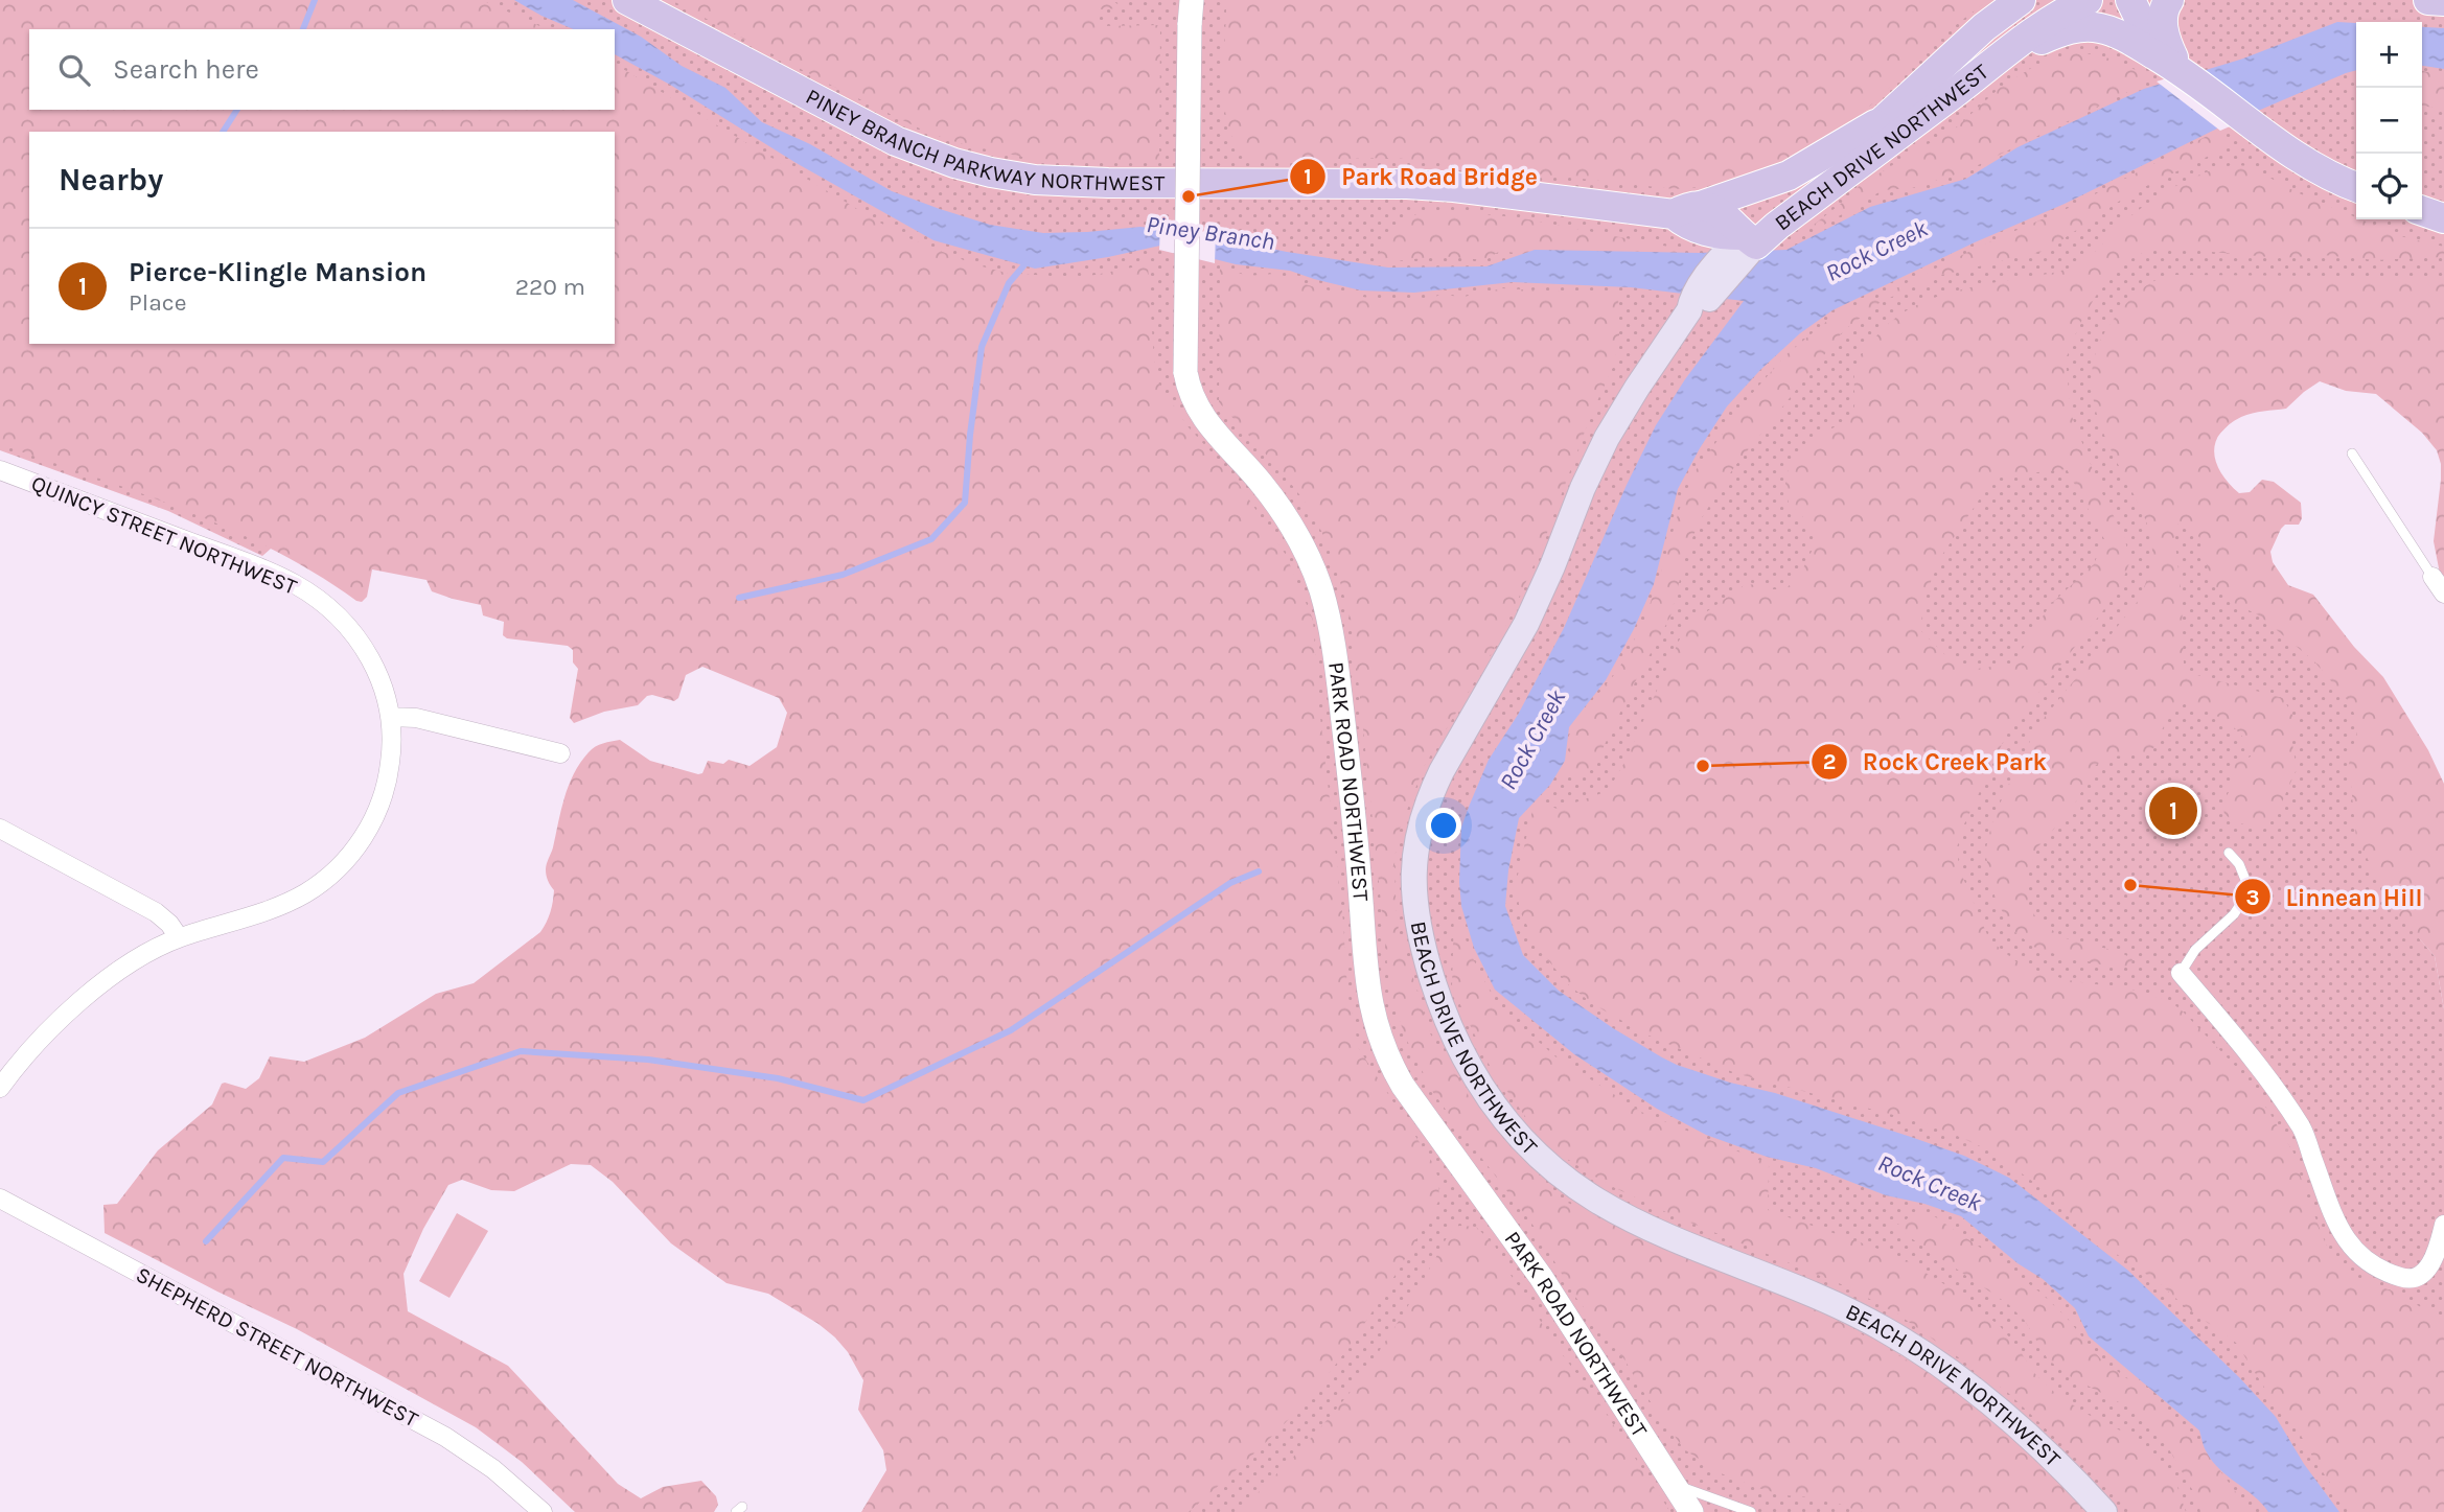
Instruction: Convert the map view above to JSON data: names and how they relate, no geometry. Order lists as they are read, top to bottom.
{
  "streets": {
    "main road": ["PINEY BRANCH PARKWAY NORTHWEST", "BEACH DRIVE NORTHWEST"],
    "street": ["QUINCY STREET NORTHWEST", "PARK ROAD NORTHWEST", "SHEPHERD STREET NORTHWEST"]
  },
  "crossings": [
    ["PINEY BRANCH PARKWAY NORTHWEST", "BEACH DRIVE NORTHWEST"]
  ],
  "water": ["Piney Branch", "Rock Creek"],
  "places": ["Park Road Bridge", "Rock Creek Park", "Linnean Hill"],
  "page": {
    "map_buttons": ["+", "−"],
    "search": "Search here",
    "heading": "Nearby",
    "list": [
      {
        "mark": "1",
        "name": "Pierce-Klingle Mansion",
        "note": "Place",
        "value": "220 m"
      }
    ],
    "pins": "1"
  }
}
